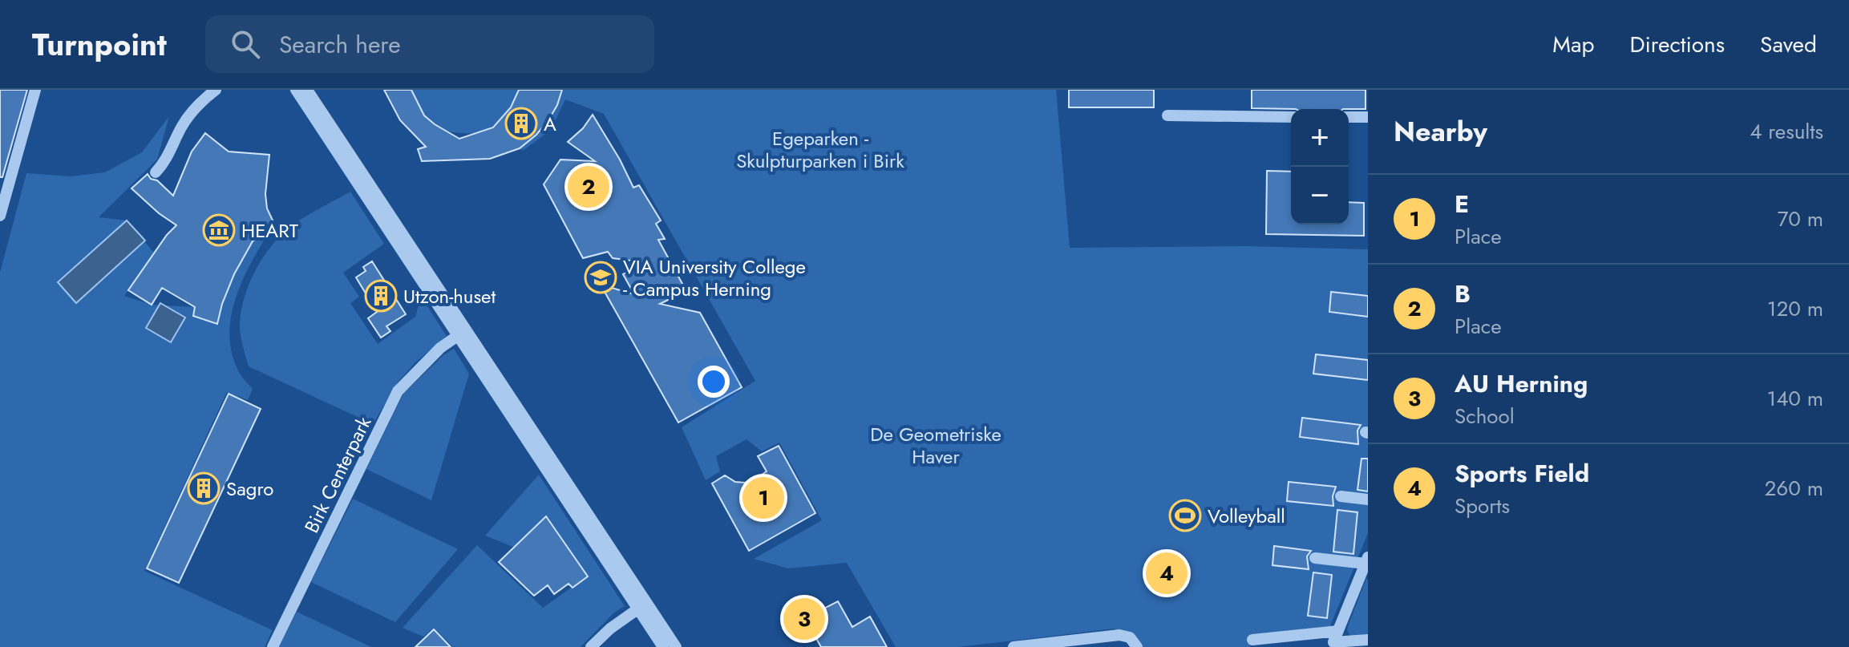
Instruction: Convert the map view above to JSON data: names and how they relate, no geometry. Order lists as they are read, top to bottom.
{
  "streets": {
    "street": ["Birk Centerpark"]
  },
  "parks": ["Egeparken - Skulpturparken i Birk", "De Geometriske Haver"],
  "places": {
    "building": ["A", "Utzon-huset", "Sagro"],
    "museum": ["HEART"],
    "school or university": ["VIA University College - Campus Herning"],
    "sports": ["Volleyball"]
  },
  "page": {
    "header": "Turnpoint",
    "search": "Search here",
    "nav": ["Map", "Directions", "Saved"],
    "heading": ["Nearby", "4 results"],
    "map_buttons": ["+", "−"],
    "pins": [
      "2",
      "1",
      "4",
      "3"
    ],
    "list": [
      {
        "mark": "1",
        "name": "E",
        "note": "Place",
        "value": "70 m"
      },
      {
        "mark": "2",
        "name": "B",
        "note": "Place",
        "value": "120 m"
      },
      {
        "mark": "3",
        "name": "AU Herning",
        "note": "School",
        "value": "140 m"
      },
      {
        "mark": "4",
        "name": "Sports Field",
        "note": "Sports",
        "value": "260 m"
      }
    ]
  }
}
